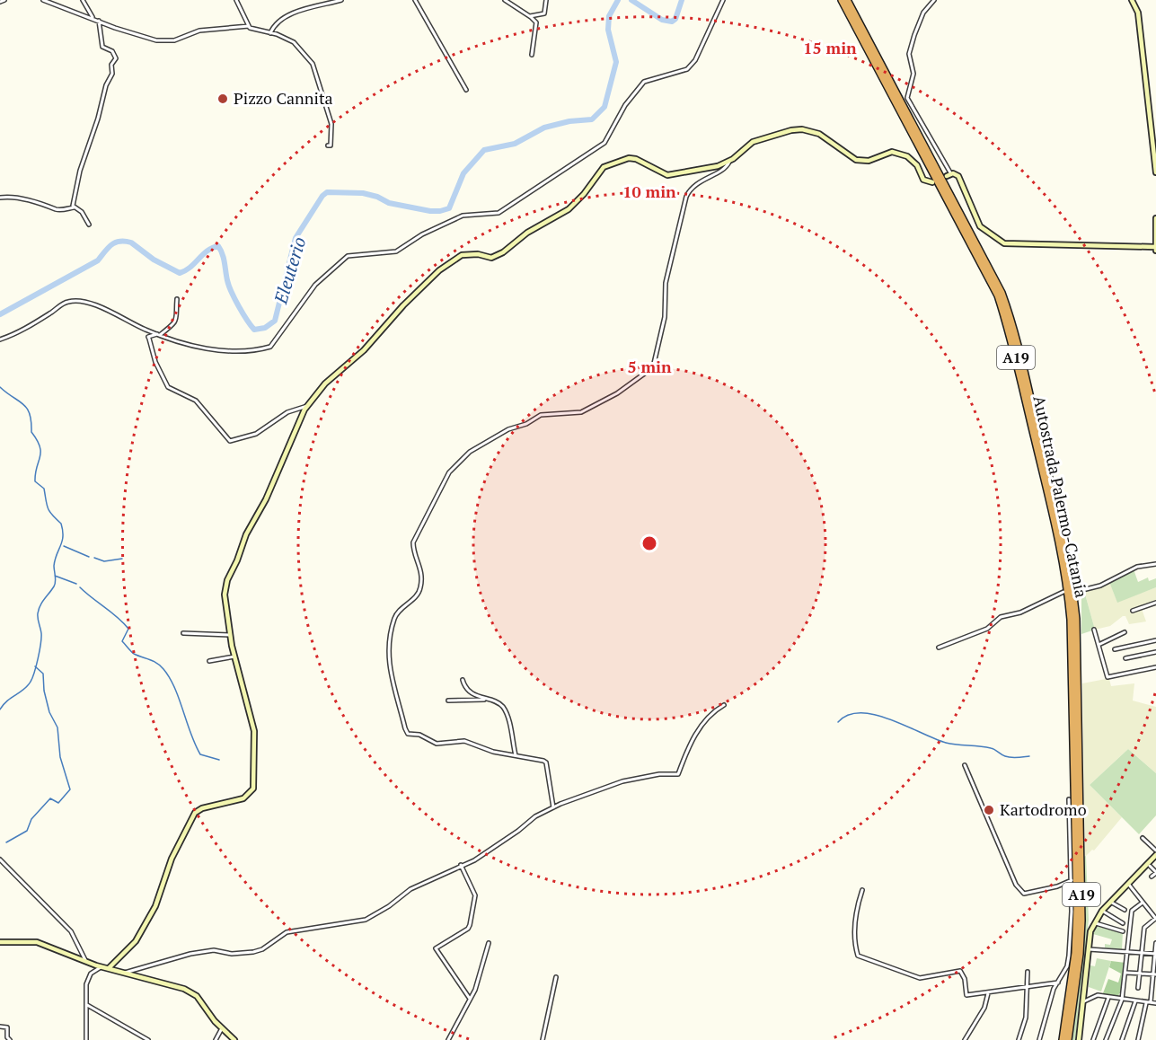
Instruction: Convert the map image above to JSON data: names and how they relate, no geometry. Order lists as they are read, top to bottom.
{
  "streets": {
    "highway": ["A19", "Autostrada Palermo-Catania"]
  },
  "water": ["Eleuterio"],
  "places": ["Pizzo Cannita", "Kartodromo"],
  "rings": ["15 min", "10 min", "5 min"]
}
